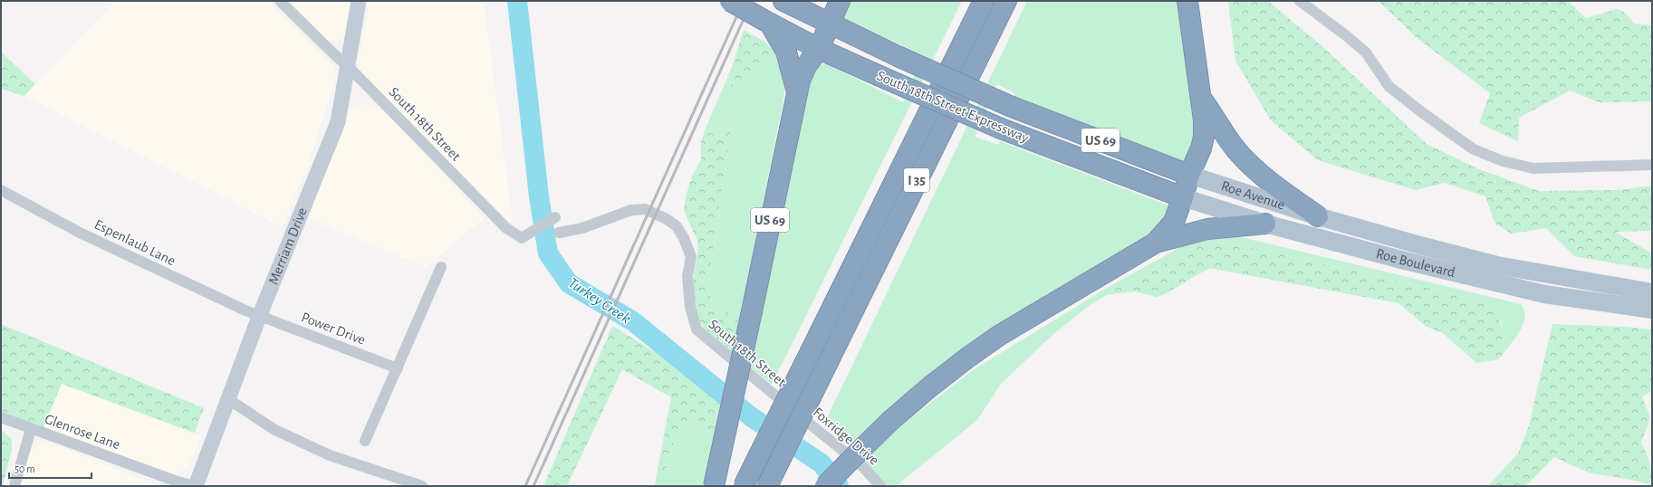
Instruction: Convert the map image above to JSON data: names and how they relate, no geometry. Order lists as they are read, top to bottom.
{
  "streets": {
    "highway": ["South 18th Street Expressway", "US 69", "I 35"],
    "main road": ["Roe Avenue", "Merriam Drive", "Roe Boulevard"],
    "street": [
      "South 18th Street",
      "Espenlaub Lane",
      "Power Drive",
      "Glenrose Lane",
      "Foxridge Drive"
    ]
  },
  "crossings": [
    ["South 18th Street Expressway", "US 69"],
    ["South 18th Street Expressway", "Roe Avenue"],
    ["South 18th Street Expressway", "Roe Boulevard"],
    ["South 18th Street", "Merriam Drive"],
    ["South 18th Street", "Foxridge Drive"],
    ["Roe Avenue", "Roe Boulevard"],
    ["Espenlaub Lane", "Merriam Drive"],
    ["Espenlaub Lane", "Power Drive"],
    ["Merriam Drive", "Power Drive"],
    ["Merriam Drive", "Glenrose Lane"]
  ],
  "water": ["Turkey Creek"],
  "scale_bar": "50 m"
}
